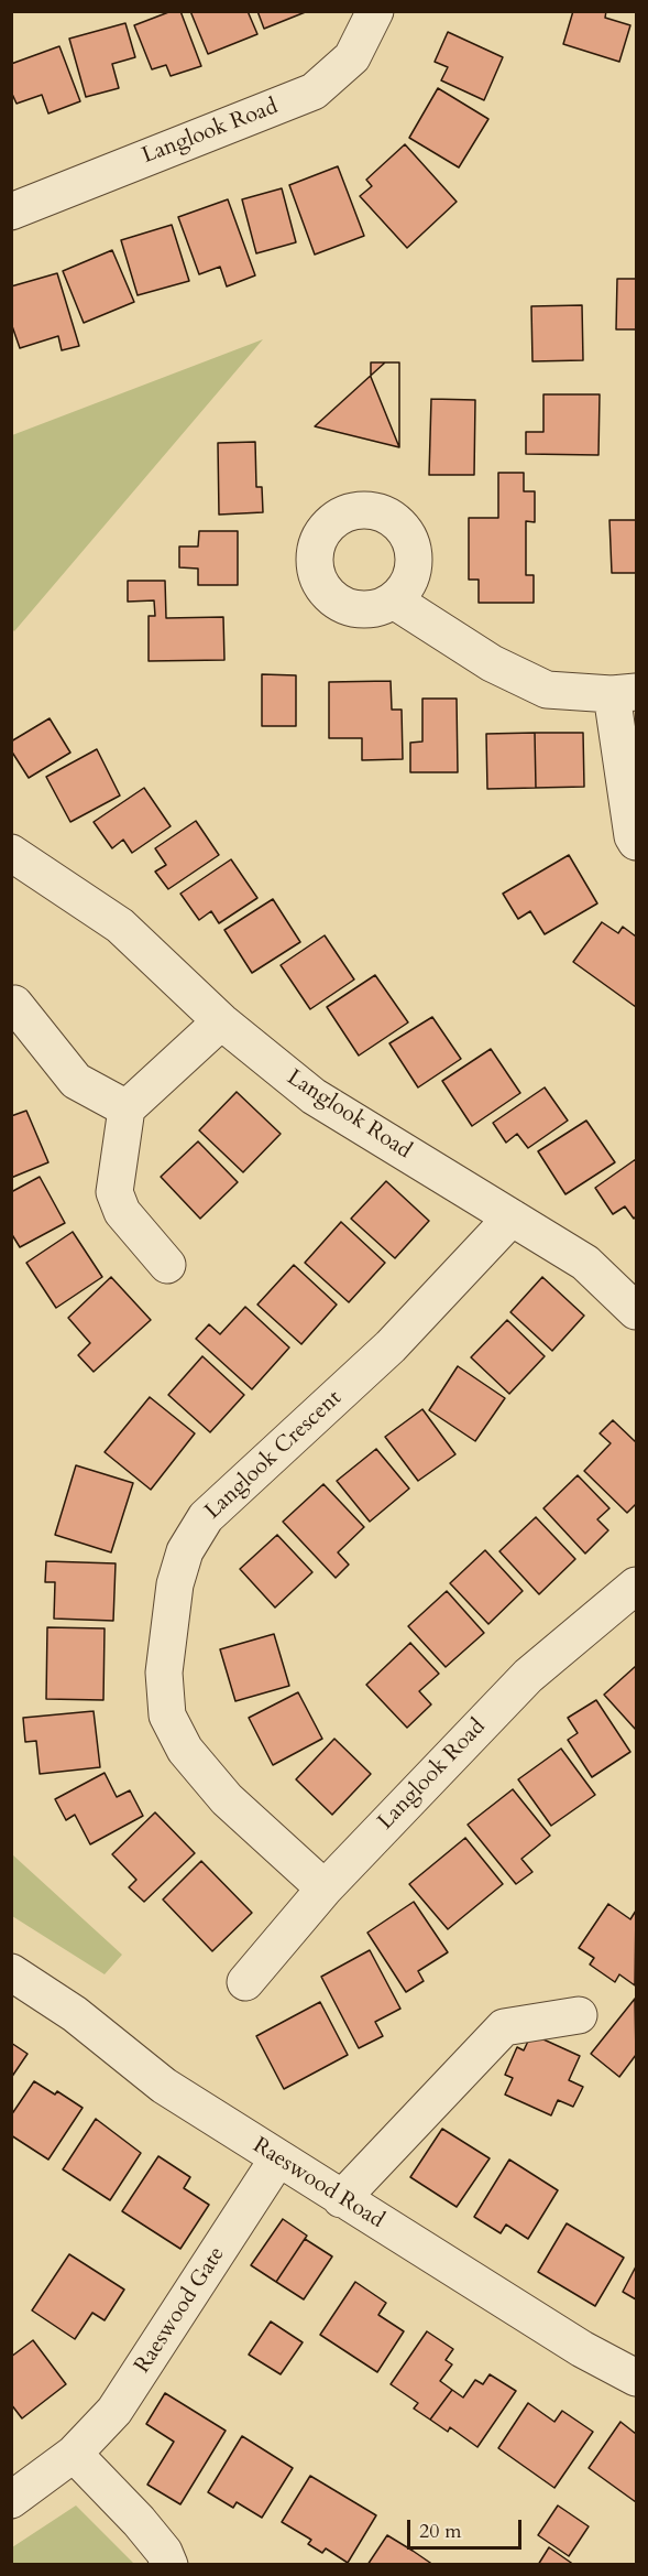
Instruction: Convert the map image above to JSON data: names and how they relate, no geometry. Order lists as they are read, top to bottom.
{
  "streets": {
    "street": [
      "Langlook Road",
      "Langlook Crescent",
      "Raeswood Road",
      "Raeswood Gate"
    ]
  },
  "crossings": [
    ["Langlook Road", "Langlook Crescent"],
    ["Raeswood Road", "Raeswood Gate"]
  ],
  "scale_bar": "20 m"
}
